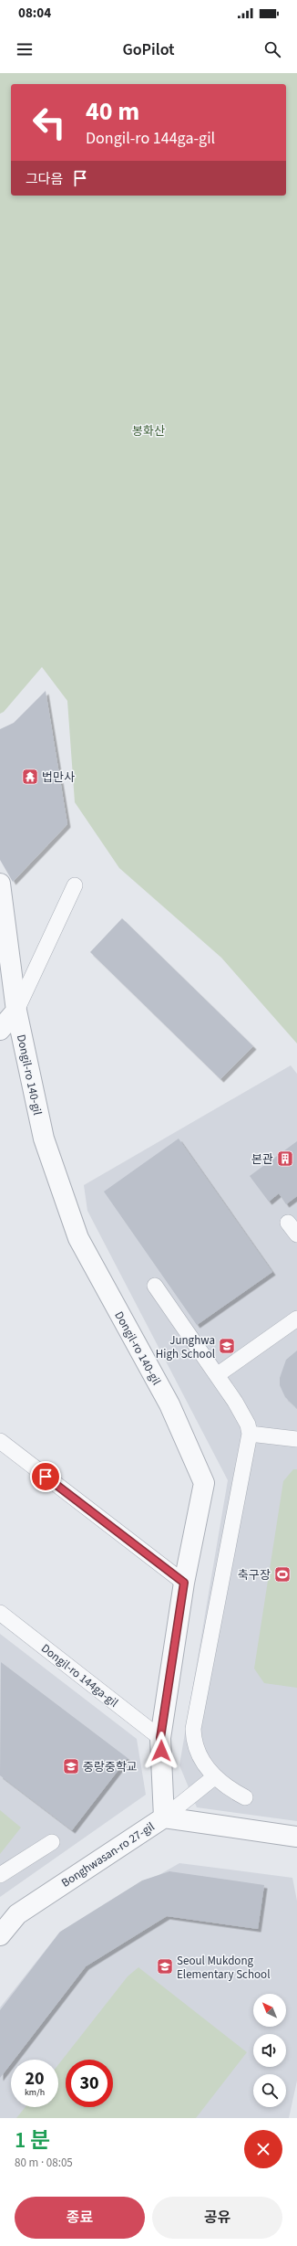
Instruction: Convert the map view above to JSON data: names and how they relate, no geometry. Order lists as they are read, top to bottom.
{
  "streets": {
    "street": ["Dongil-ro 140-gil", "Bonghwasan-ro 27-gil"],
    "lane": ["Dongil-ro 144ga-gil"]
  },
  "crossings": [
    ["Dongil-ro 140-gil", "Dongil-ro 144ga-gil"],
    ["Dongil-ro 140-gil", "Bonghwasan-ro 27-gil"]
  ],
  "parks": ["봉화산"],
  "places": {
    "temple": ["법만사"],
    "building": ["본관"],
    "school or university": ["Junghwa High School", "중랑중학교", "Seoul Mukdong Elementary School"],
    "sports": ["축구장"]
  },
  "north": "top left",
  "page": {
    "status": "08:04",
    "header": "GoPilot",
    "turn": ["40 m", "Dongil-ro 144ga-gil"],
    "then": "그다음",
    "speed": "20 km/h",
    "limit": "30",
    "heading": ["1 분", "80 m · 08:05"],
    "buttons": ["종료", "공유"]
  }
}
